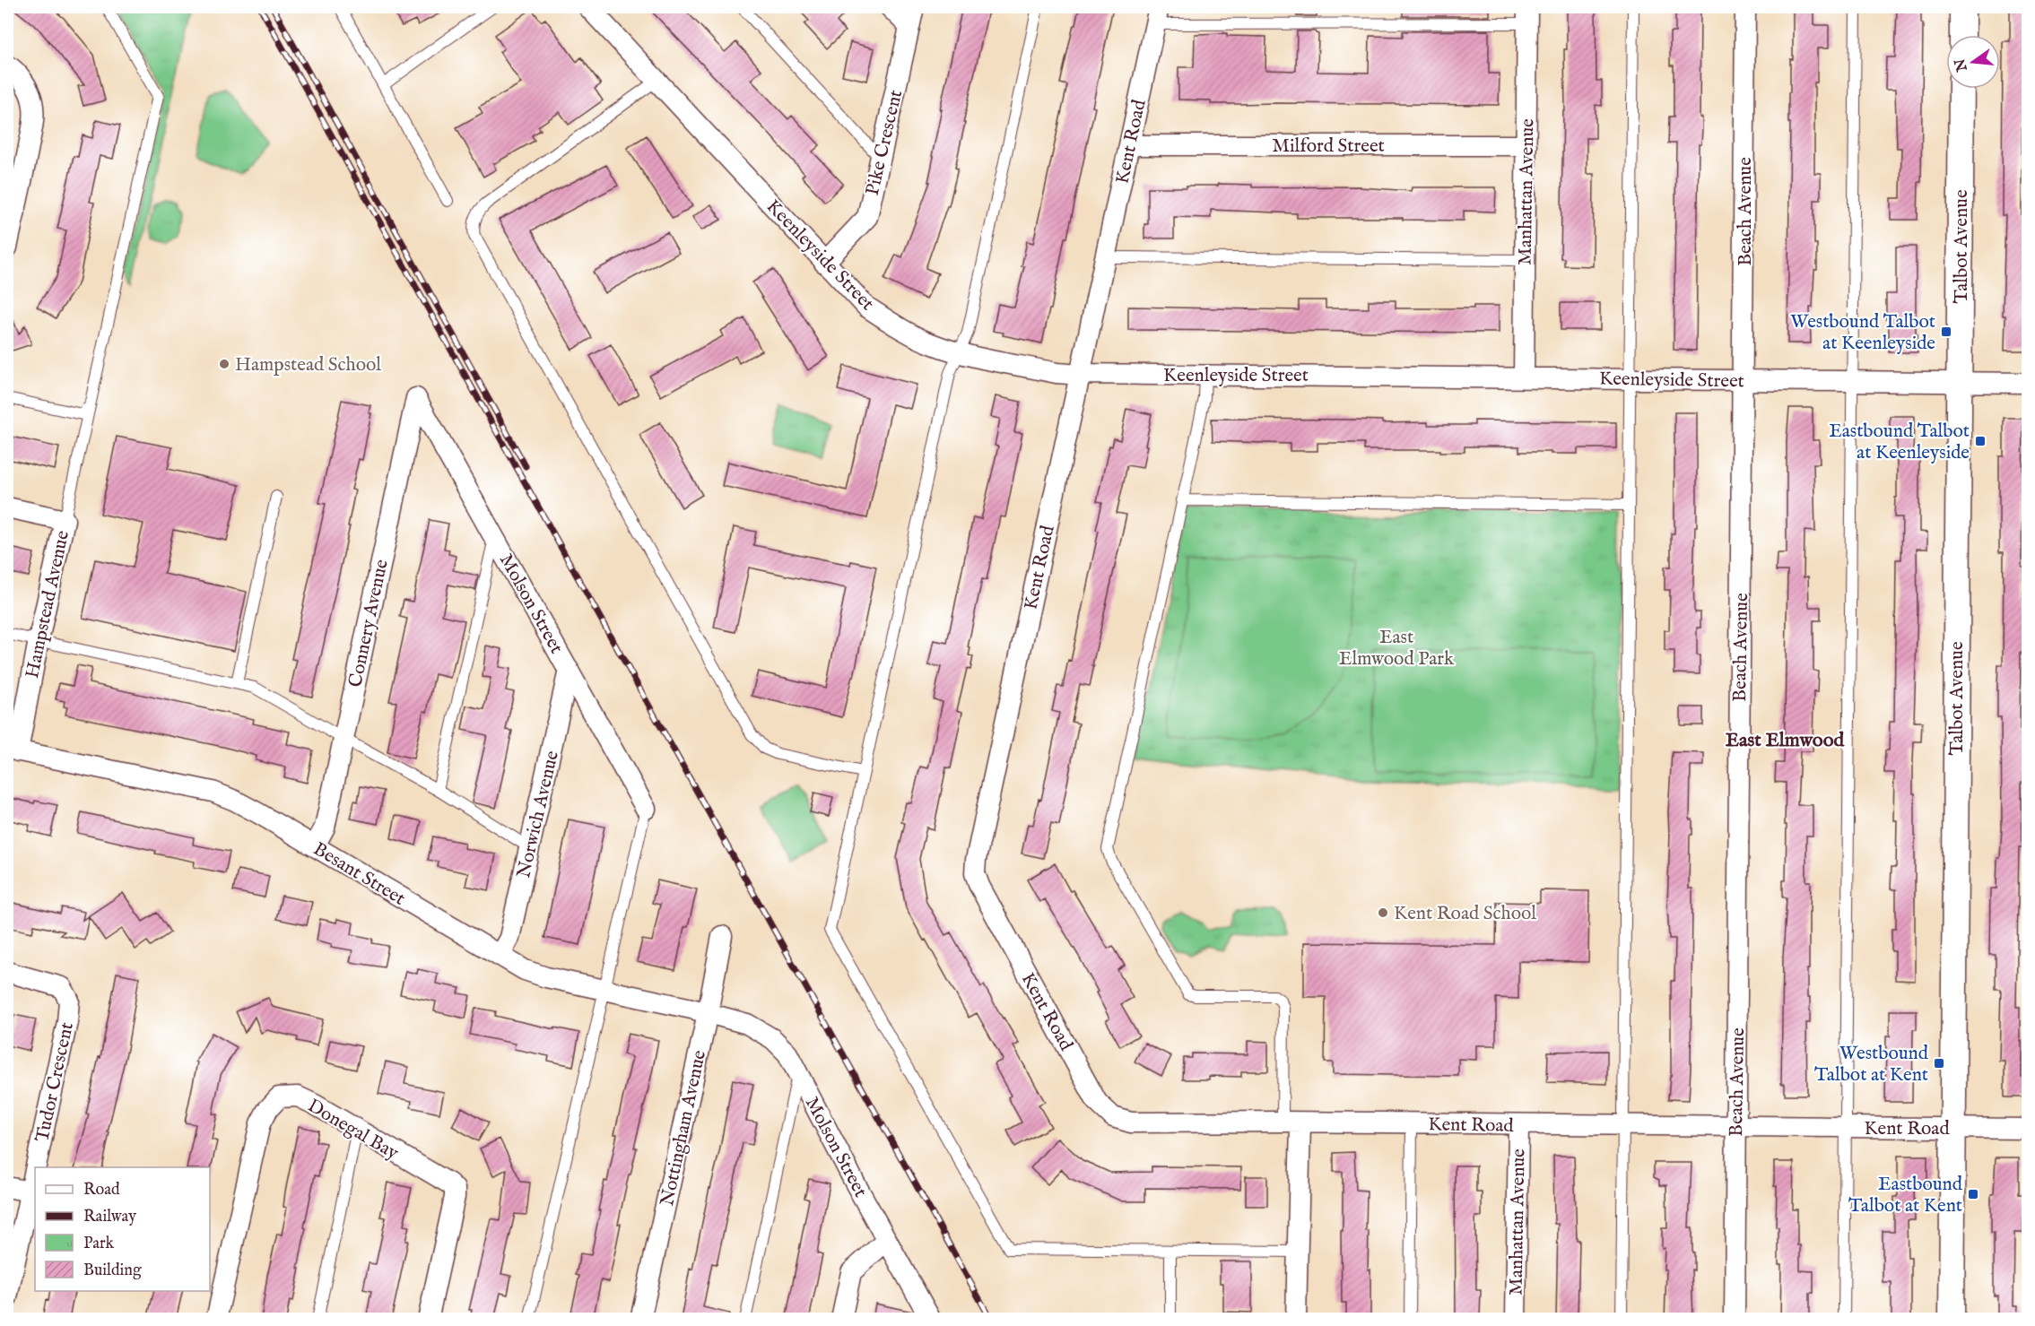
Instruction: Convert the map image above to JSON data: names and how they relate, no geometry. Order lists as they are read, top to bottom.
{
  "streets": {
    "street": [
      "Kent Road",
      "Pike Crescent",
      "Milford Street",
      "Manhattan Avenue",
      "Beach Avenue",
      "Talbot Avenue",
      "Keenleyside Street",
      "Molson Street",
      "Hampstead Avenue",
      "Connery Avenue",
      "Norwich Avenue",
      "Besant Street",
      "Tudor Crescent",
      "Nottingham Avenue",
      "Donegal Bay"
    ]
  },
  "crossings": [
    ["Kent Road", "Milford Street"],
    ["Kent Road", "Manhattan Avenue"],
    ["Kent Road", "Beach Avenue"],
    ["Kent Road", "Talbot Avenue"],
    ["Kent Road", "Keenleyside Street"],
    ["Pike Crescent", "Keenleyside Street"],
    ["Milford Street", "Manhattan Avenue"],
    ["Manhattan Avenue", "Keenleyside Street"],
    ["Beach Avenue", "Keenleyside Street"],
    ["Talbot Avenue", "Keenleyside Street"],
    ["Molson Street", "Connery Avenue"],
    ["Molson Street", "Norwich Avenue"],
    ["Molson Street", "Besant Street"],
    ["Molson Street", "Nottingham Avenue"],
    ["Hampstead Avenue", "Besant Street"],
    ["Connery Avenue", "Besant Street"],
    ["Norwich Avenue", "Besant Street"],
    ["Besant Street", "Nottingham Avenue"]
  ],
  "districts": ["East Elmwood"],
  "parks": ["East Elmwood Park"],
  "places": {
    "transit": [
      "Westbound Talbot at Keenleyside",
      "Eastbound Talbot at Keenleyside",
      "Westbound Talbot at Kent",
      "Eastbound Talbot at Kent"
    ],
    "other": ["Hampstead School", "Kent Road School"]
  },
  "legend": [
    "Road",
    "Railway",
    "Park",
    "Building"
  ],
  "north": "left"
}
